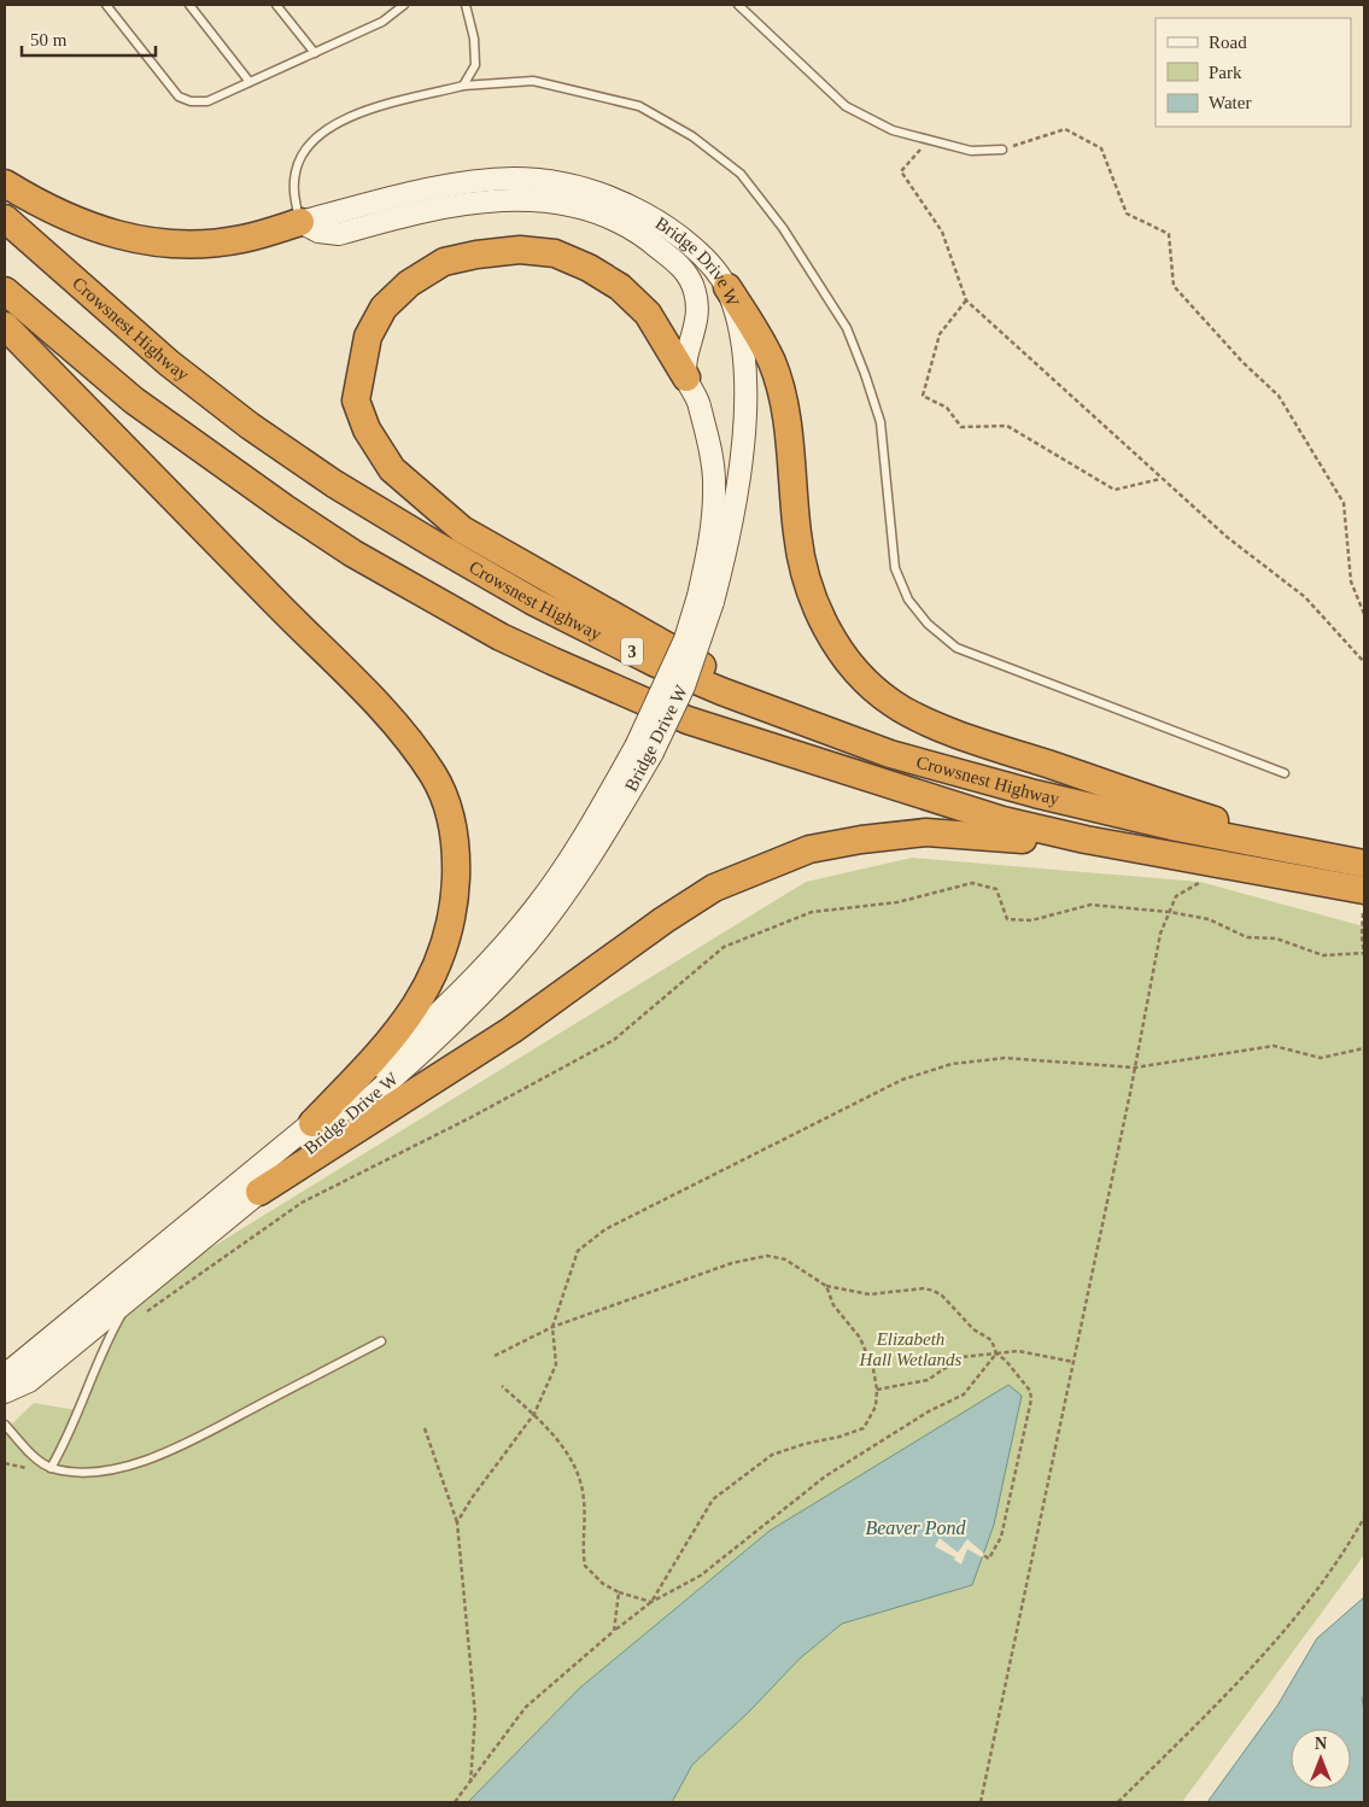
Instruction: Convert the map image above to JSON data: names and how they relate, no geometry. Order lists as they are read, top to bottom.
{
  "streets": {
    "highway": ["Crowsnest Highway", "3"],
    "street": ["Bridge Drive W"]
  },
  "water": ["Beaver Pond"],
  "parks": ["Elizabeth Hall Wetlands"],
  "legend": ["Road", "Park", "Water"],
  "scale_bar": "50 m",
  "north": "top"
}
